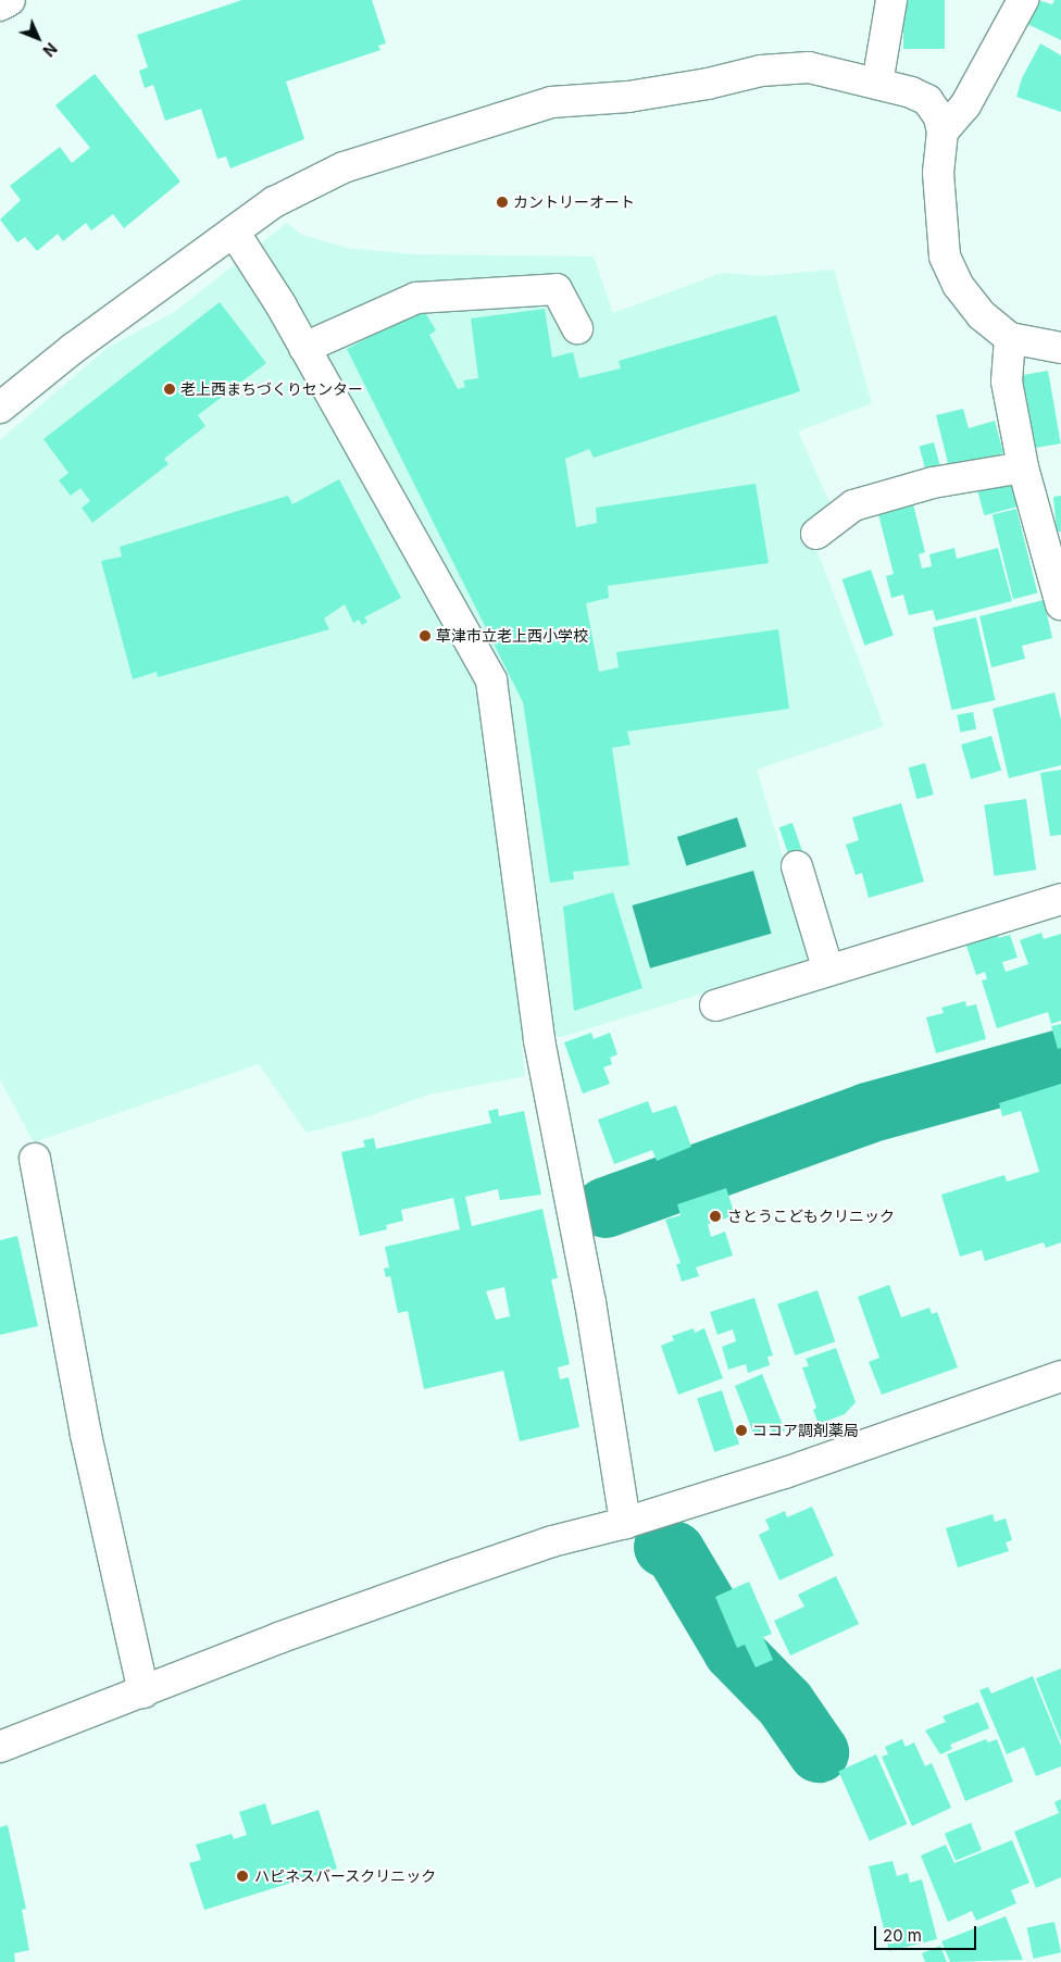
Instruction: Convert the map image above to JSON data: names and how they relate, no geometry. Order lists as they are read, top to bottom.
{
  "places": [
    "カントリーオート",
    "老上西まちづくりセンター",
    "草津市立老上西小学校",
    "さとうこどもクリニック",
    "ココア調剤薬局",
    "ハピネスバースクリニック"
  ],
  "scale_bar": "20 m",
  "north": "bottom right"
}
